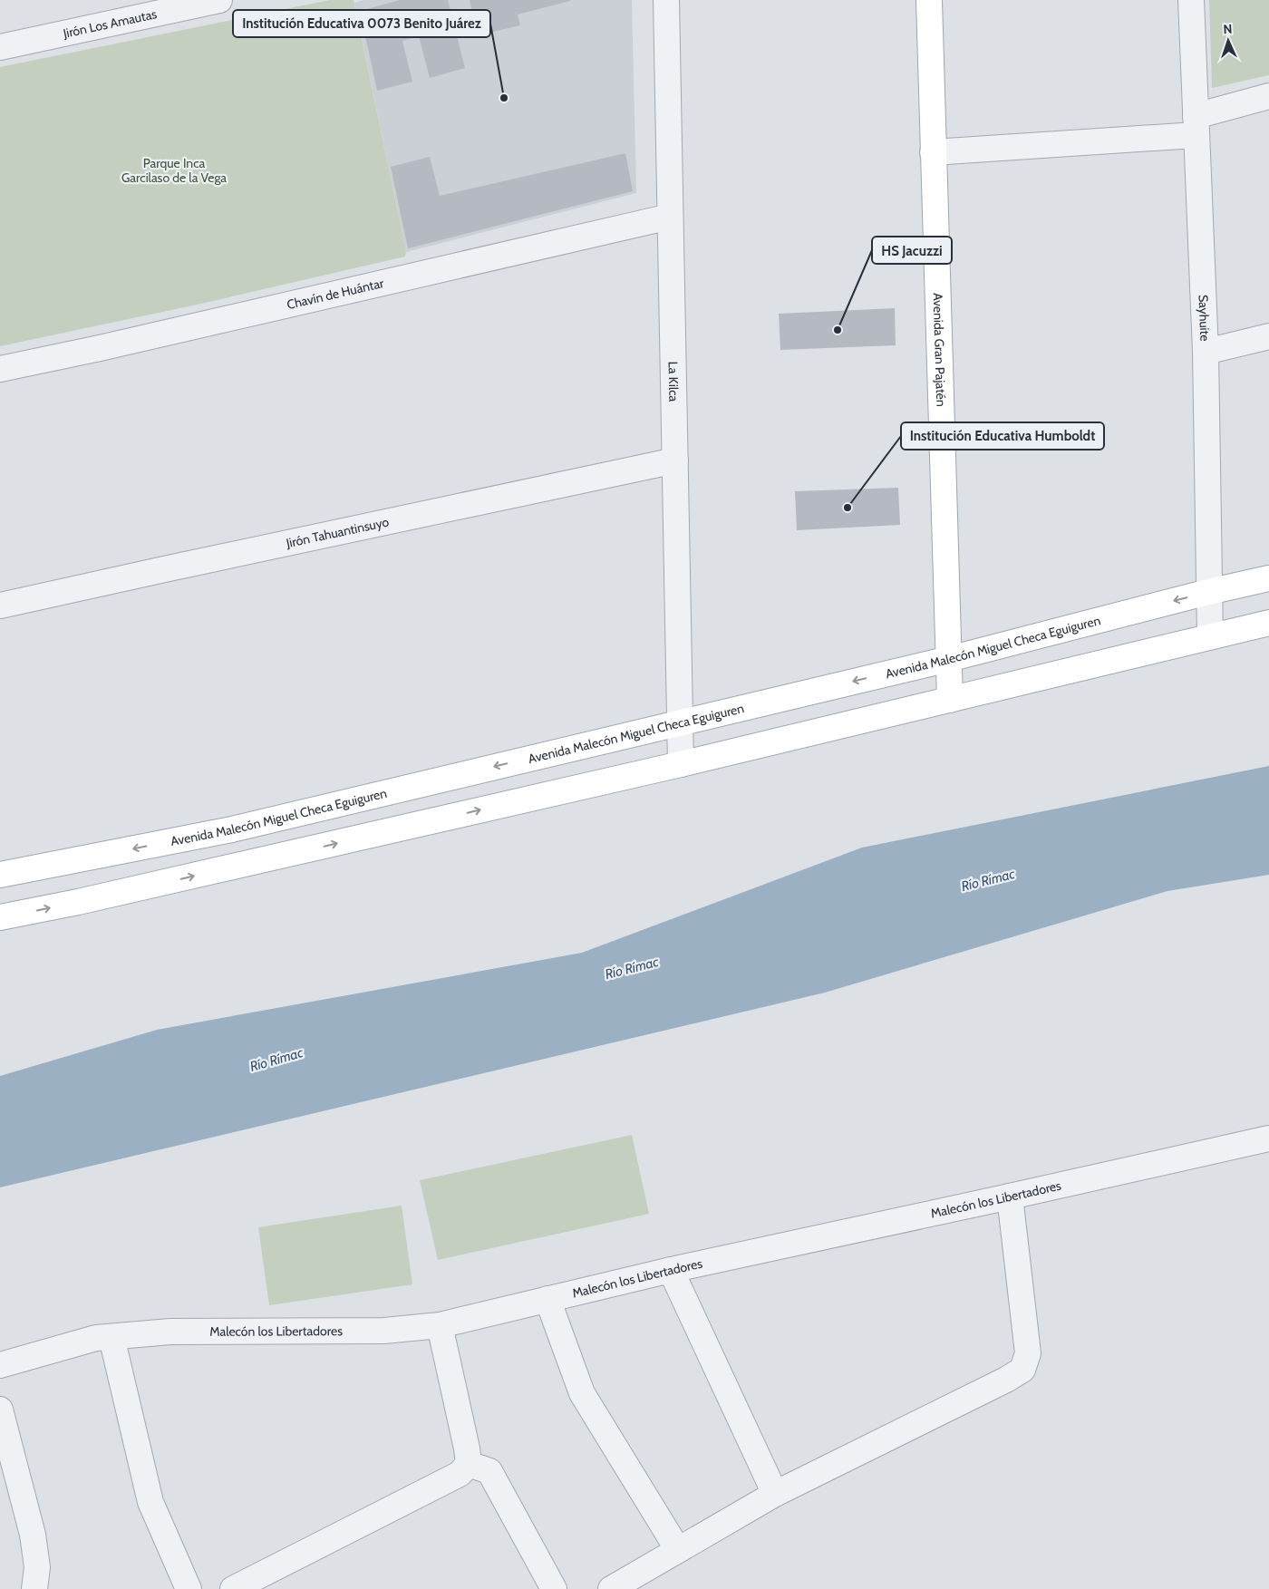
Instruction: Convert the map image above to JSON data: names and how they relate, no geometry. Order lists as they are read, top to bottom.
{
  "streets": {
    "main road": ["Avenida Gran Pajatén", "Avenida Malecón Miguel Checa Eguiguren"],
    "street": [
      "Jirón Los Amautas",
      "Chavín de Huántar",
      "Sayhuite",
      "La Kilca",
      "Jirón Tahuantinsuyo",
      "Malecón los Libertadores"
    ]
  },
  "crossings": [
    ["Chavín de Huántar", "La Kilca"],
    ["Sayhuite", "Avenida Malecón Miguel Checa Eguiguren"],
    ["Avenida Gran Pajatén", "Avenida Malecón Miguel Checa Eguiguren"],
    ["La Kilca", "Jirón Tahuantinsuyo"],
    ["La Kilca", "Avenida Malecón Miguel Checa Eguiguren"]
  ],
  "water": ["Río Rímac"],
  "parks": ["Parque Inca Garcilaso de la Vega"],
  "places": ["Institución Educativa 0073 Benito Juárez", "HS Jacuzzi", "Institución Educativa Humboldt"],
  "north": "top"
}
